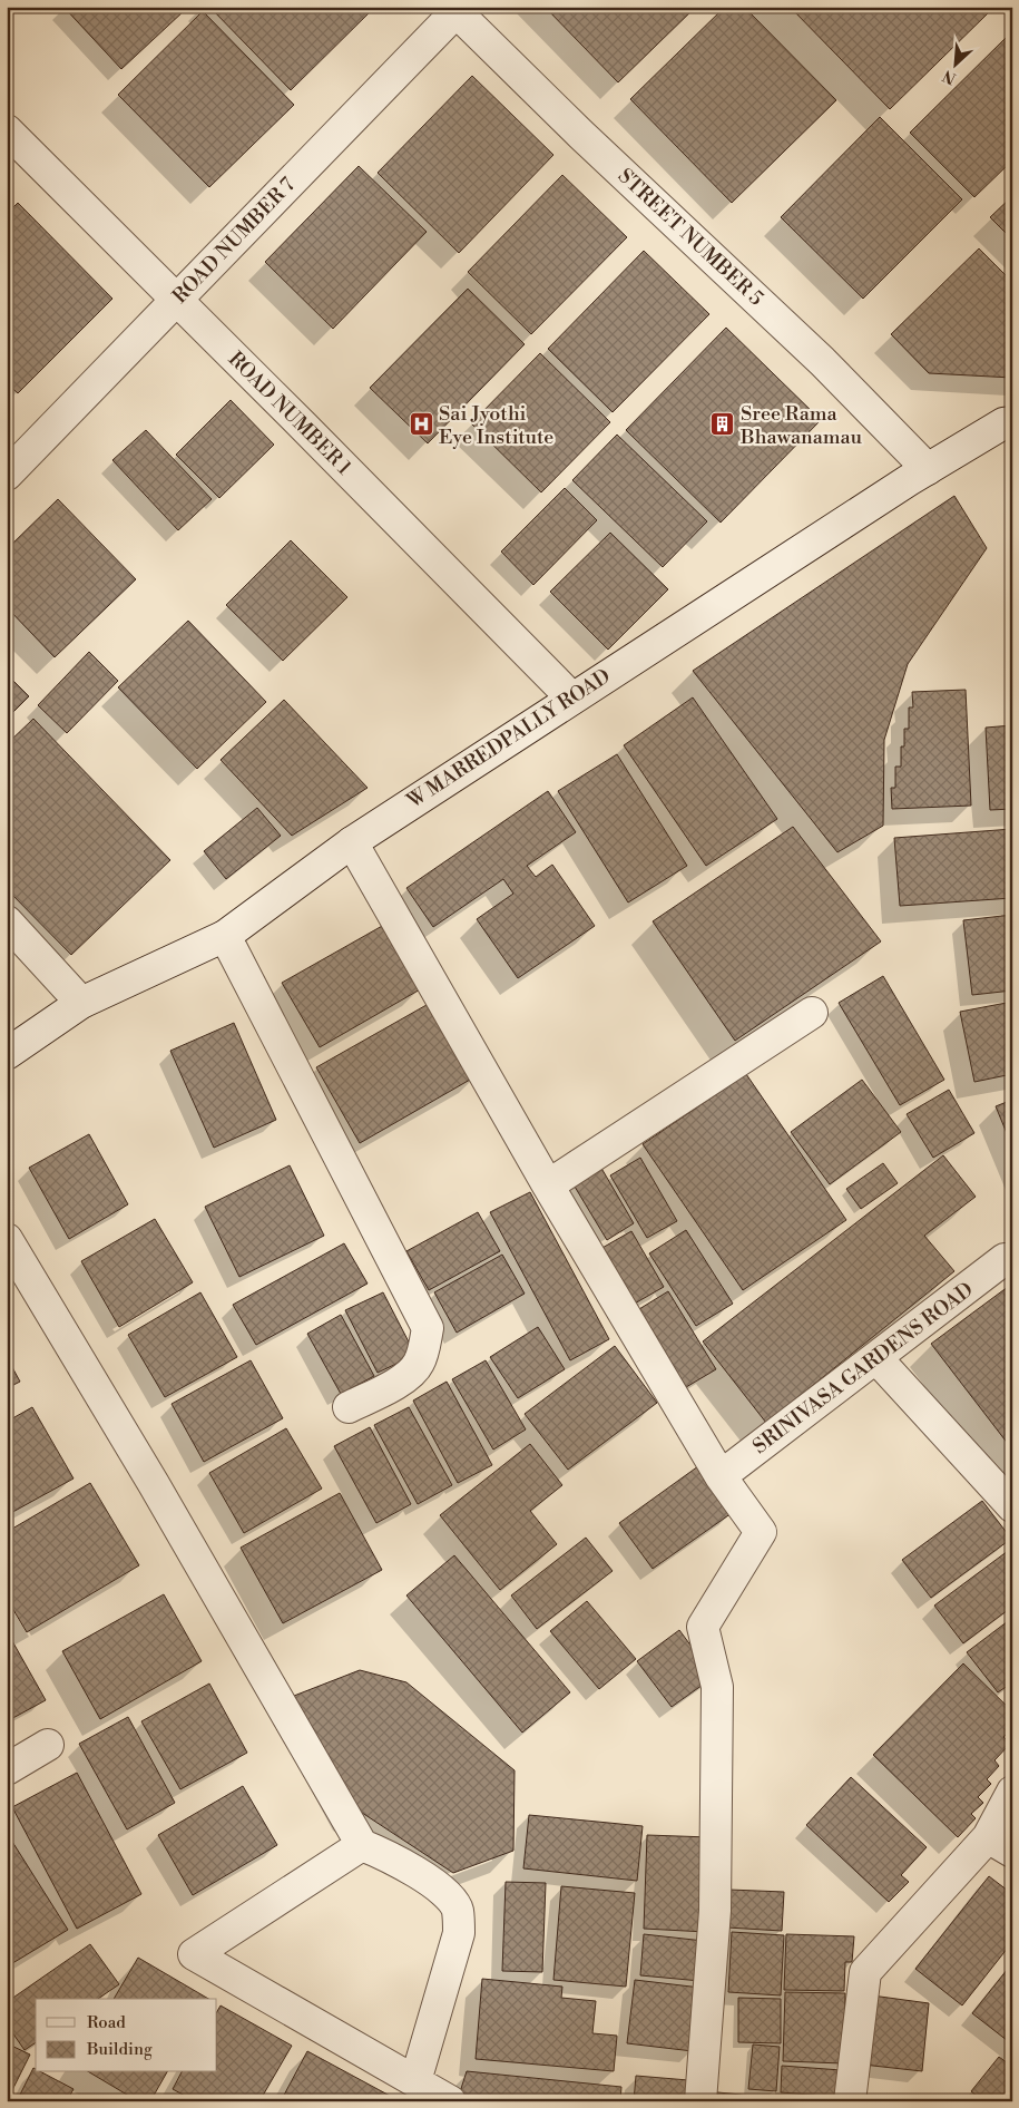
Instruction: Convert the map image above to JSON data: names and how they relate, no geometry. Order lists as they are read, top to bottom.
{
  "streets": {
    "street": [
      "STREET NUMBER 5",
      "ROAD NUMBER 7",
      "ROAD NUMBER 1",
      "W MARREDPALLY ROAD",
      "SRINIVASA GARDENS ROAD"
    ]
  },
  "crossings": [
    ["STREET NUMBER 5", "ROAD NUMBER 7"],
    ["STREET NUMBER 5", "W MARREDPALLY ROAD"],
    ["ROAD NUMBER 7", "ROAD NUMBER 1"],
    ["ROAD NUMBER 1", "W MARREDPALLY ROAD"]
  ],
  "places": {
    "hospital": ["Sai Jyothi Eye Institute"],
    "building": ["Sree Rama Bhawanamau"]
  },
  "legend": ["Road", "Building"],
  "north": "bottom left"
}
